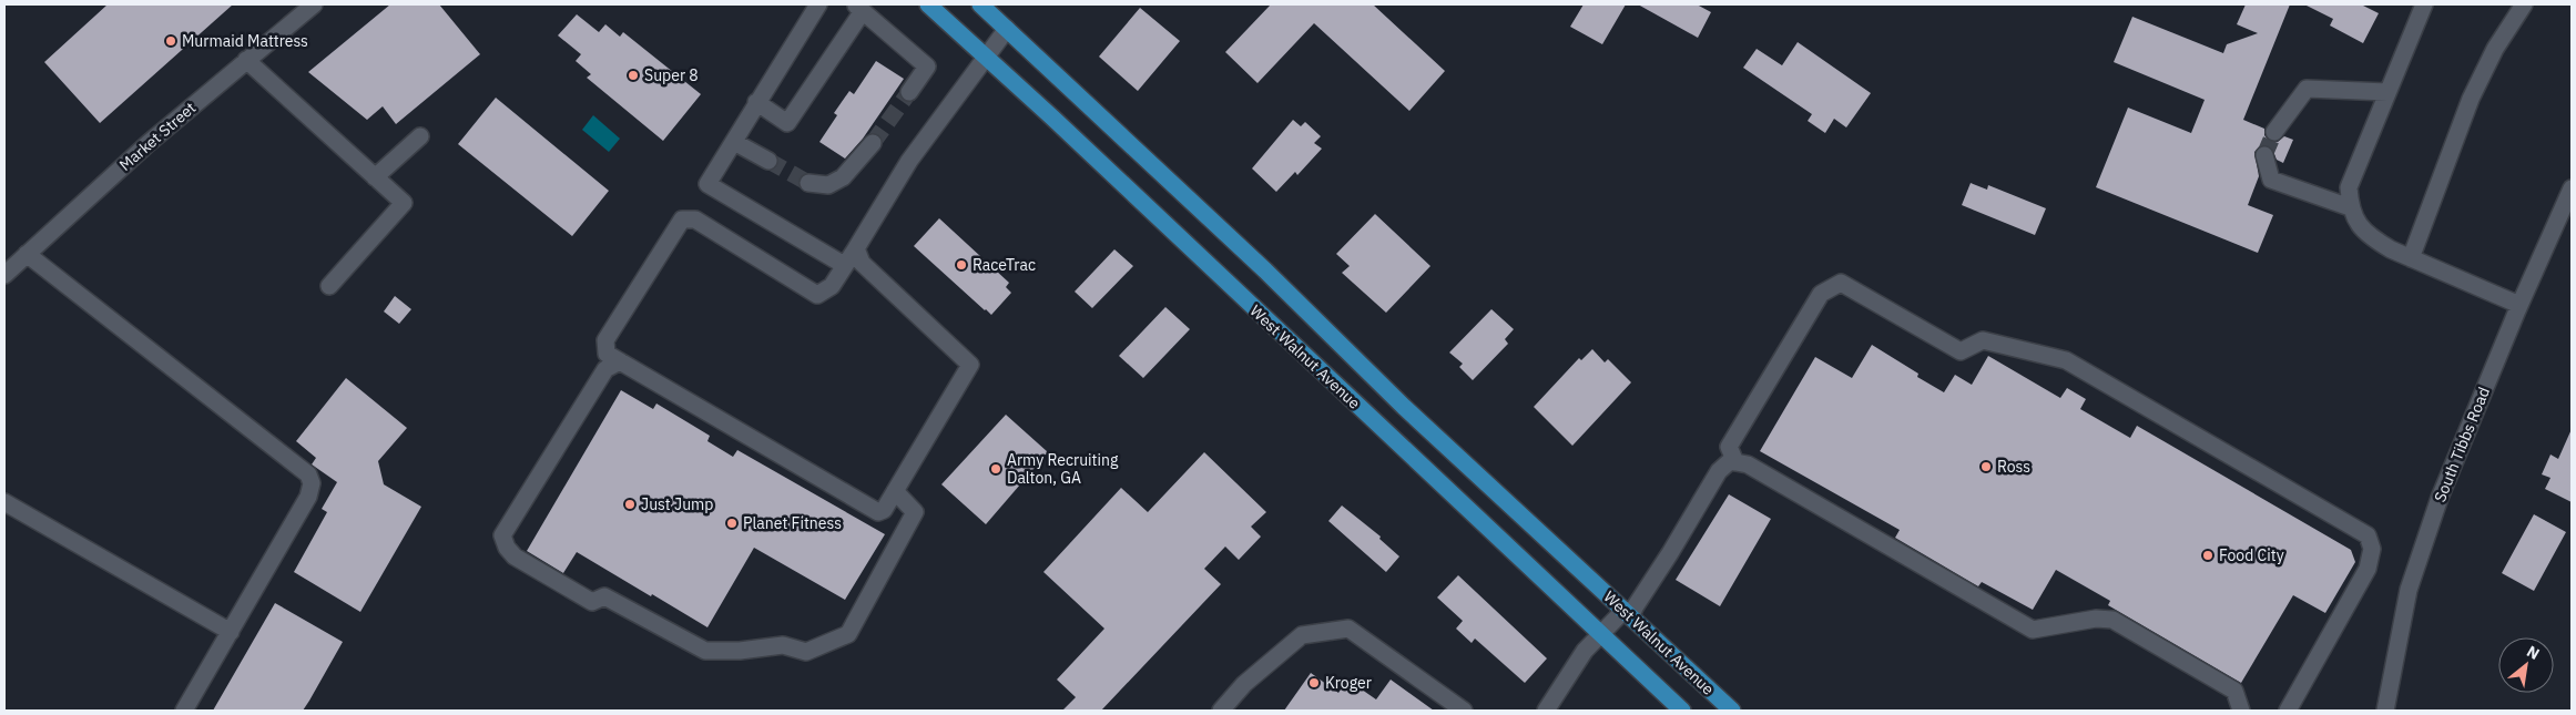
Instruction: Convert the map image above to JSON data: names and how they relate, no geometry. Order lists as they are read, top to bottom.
{
  "streets": {
    "main road": ["West Walnut Avenue"],
    "street": ["Market Street", "South Tibbs Road"]
  },
  "places": [
    "Murmaid Mattress",
    "Super 8",
    "RaceTrac",
    "Ross",
    "Army Recruiting Dalton, GA",
    "Just Jump",
    "Planet Fitness",
    "Food City",
    "Kroger"
  ],
  "north": "top right"
}
